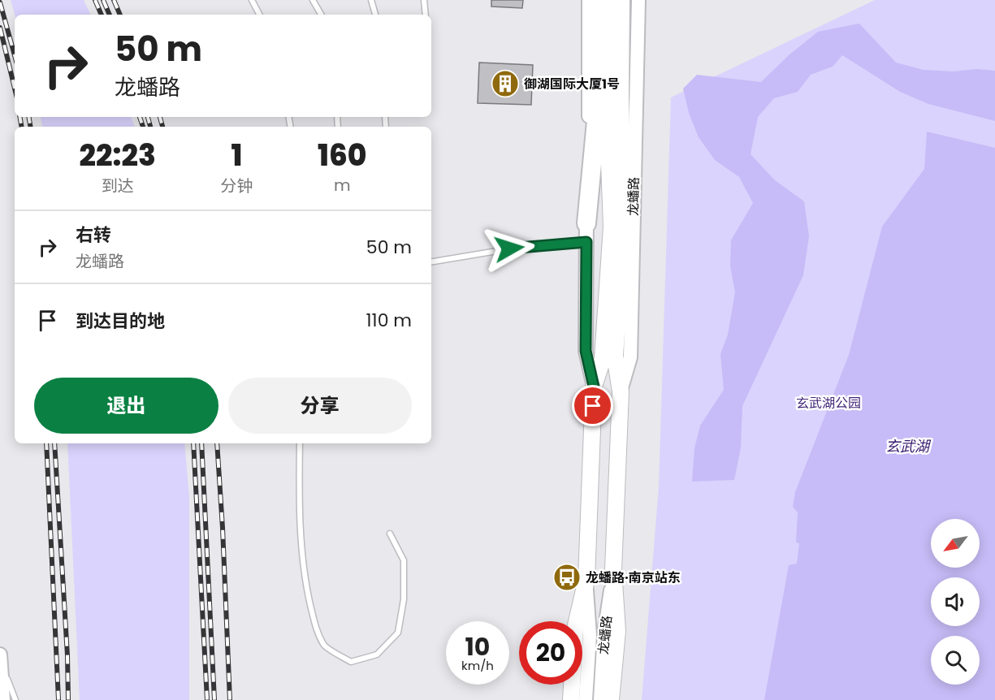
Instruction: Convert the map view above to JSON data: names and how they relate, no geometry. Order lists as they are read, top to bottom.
{
  "streets": {
    "main road": ["龙蟠路"]
  },
  "water": ["玄武湖"],
  "parks": ["玄武湖公园"],
  "places": {
    "building": ["御湖国际大厦1号"],
    "bus stop": ["龙蟠路·南京站东"]
  },
  "north": "bottom left",
  "page": {
    "turn": ["50 m", "龙蟠路"],
    "eta": [
      "22:23",
      "到达",
      "1",
      "分钟",
      "160",
      "m"
    ],
    "list": [
      {
        "name": "右转",
        "note": "龙蟠路",
        "value": "50 m"
      },
      {
        "name": "到达目的地",
        "value": "110 m"
      }
    ],
    "buttons": ["退出", "分享"],
    "speed": "10 km/h",
    "limit": "20"
  }
}
